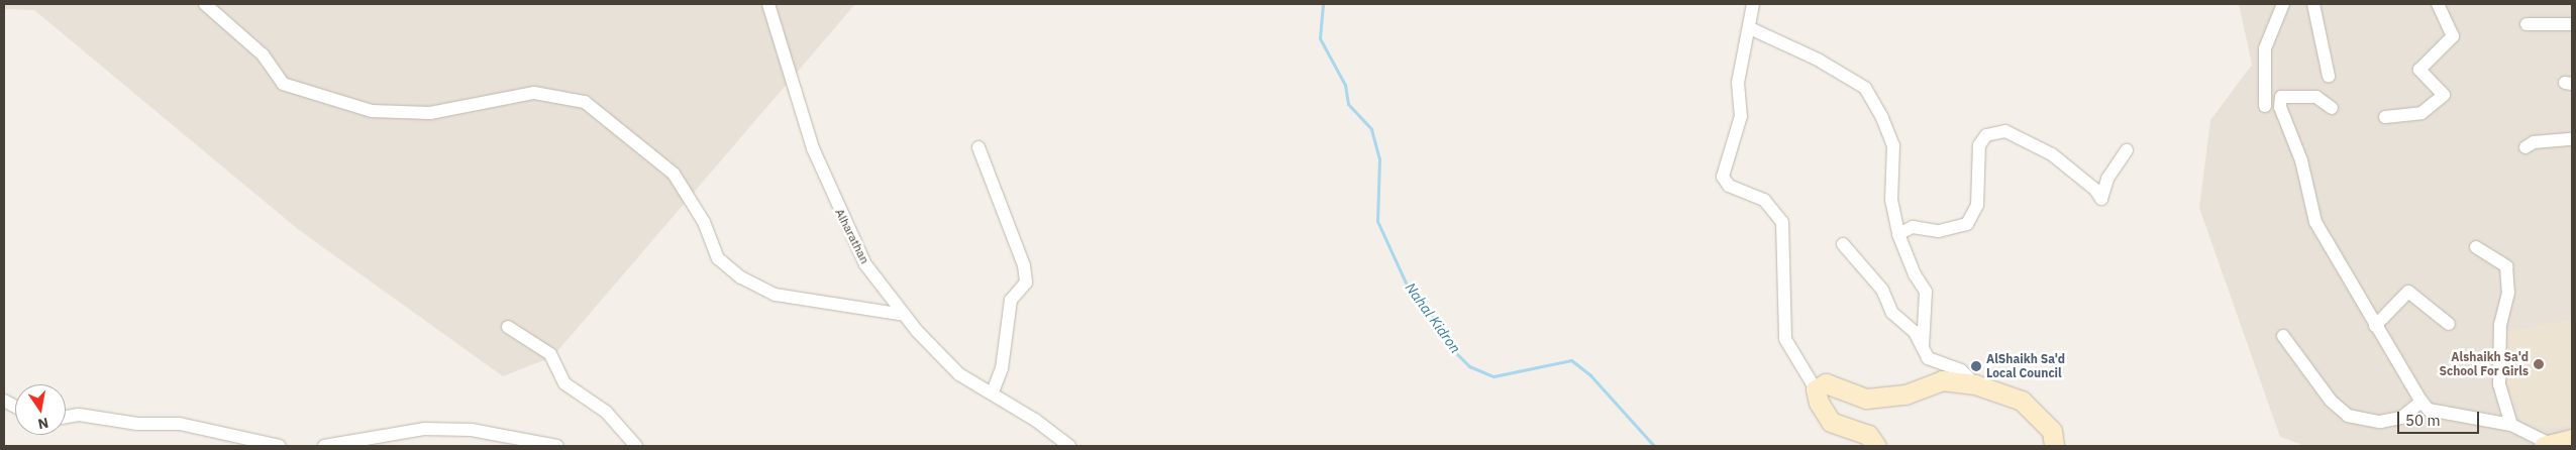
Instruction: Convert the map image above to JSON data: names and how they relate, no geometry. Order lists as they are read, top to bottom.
{
  "streets": {
    "street": ["Alharathan"]
  },
  "water": ["Nahal Kidron"],
  "places": ["Alshaikh Sa'd School For Girls", "AlShaikh Sa'd Local Council"],
  "scale_bar": "50 m",
  "north": "bottom"
}
